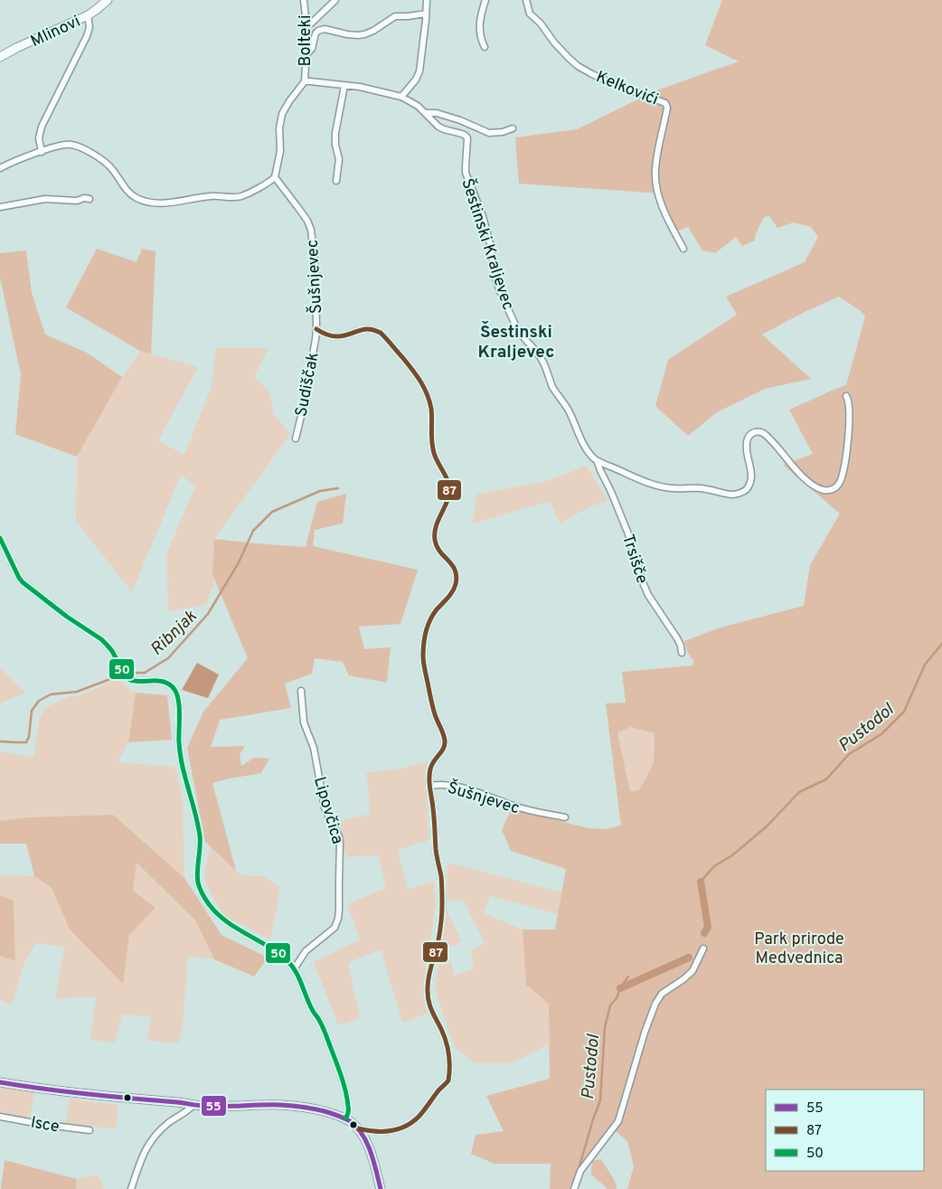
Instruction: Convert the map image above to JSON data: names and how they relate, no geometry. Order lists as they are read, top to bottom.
{
  "streets": {
    "street": [
      "Mlinovi",
      "Bolteki",
      "Kelkovići",
      "Šestinski Kraljevec",
      "Šušnjevec",
      "Sudiščak",
      "Trsišče",
      "Lipovčica",
      "Isce"
    ]
  },
  "crossings": [
    ["Bolteki", "Šestinski Kraljevec"],
    ["Šestinski Kraljevec", "Trsišče"],
    ["Šušnjevec", "Sudiščak"]
  ],
  "districts": ["Šestinski Kraljevec"],
  "water": ["Ribnjak", "Pustodol"],
  "parks": ["Park prirode Medvednica"],
  "lines": ["transit line 87", "transit line 50", "transit line 55"],
  "legend": ["55", "87", "50"]
}
